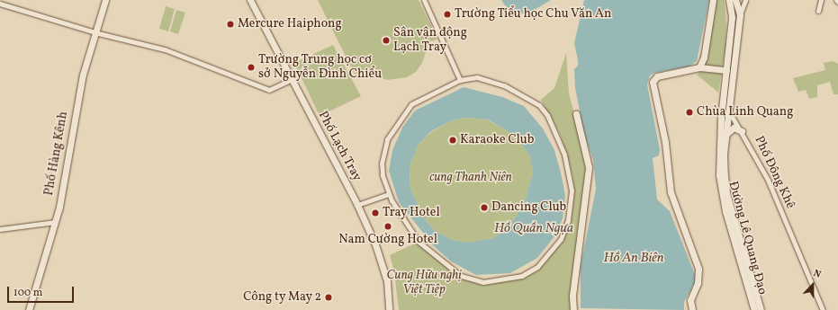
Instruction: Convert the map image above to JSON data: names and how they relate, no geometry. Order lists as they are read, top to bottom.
{
  "streets": {
    "street": [
      "Phố Lạch Tray",
      "Phố Hàng Kênh",
      "Phố Đông Khê",
      "Đường Lê Quang Đạo"
    ]
  },
  "crossings": [
    ["Phố Đông Khê", "Đường Lê Quang Đạo"]
  ],
  "water": ["Hồ Quần Ngựa", "Hồ An Biên"],
  "parks": ["cung Thanh Niên", "Cung Hữu nghị Việt Tiệp"],
  "places": [
    "Trường Tiểu học Chu Văn An",
    "Mercure Haiphong",
    "Sân vận động Lạch Tray",
    "Trường Trung học cơ sở Nguyễn Đình Chiểu",
    "Chùa Linh Quang",
    "Karaoke Club",
    "Dancing Club",
    "Tray Hotel",
    "Nam Cường Hotel",
    "Công ty May 2"
  ],
  "scale_bar": "100 m",
  "north": "top"
}
